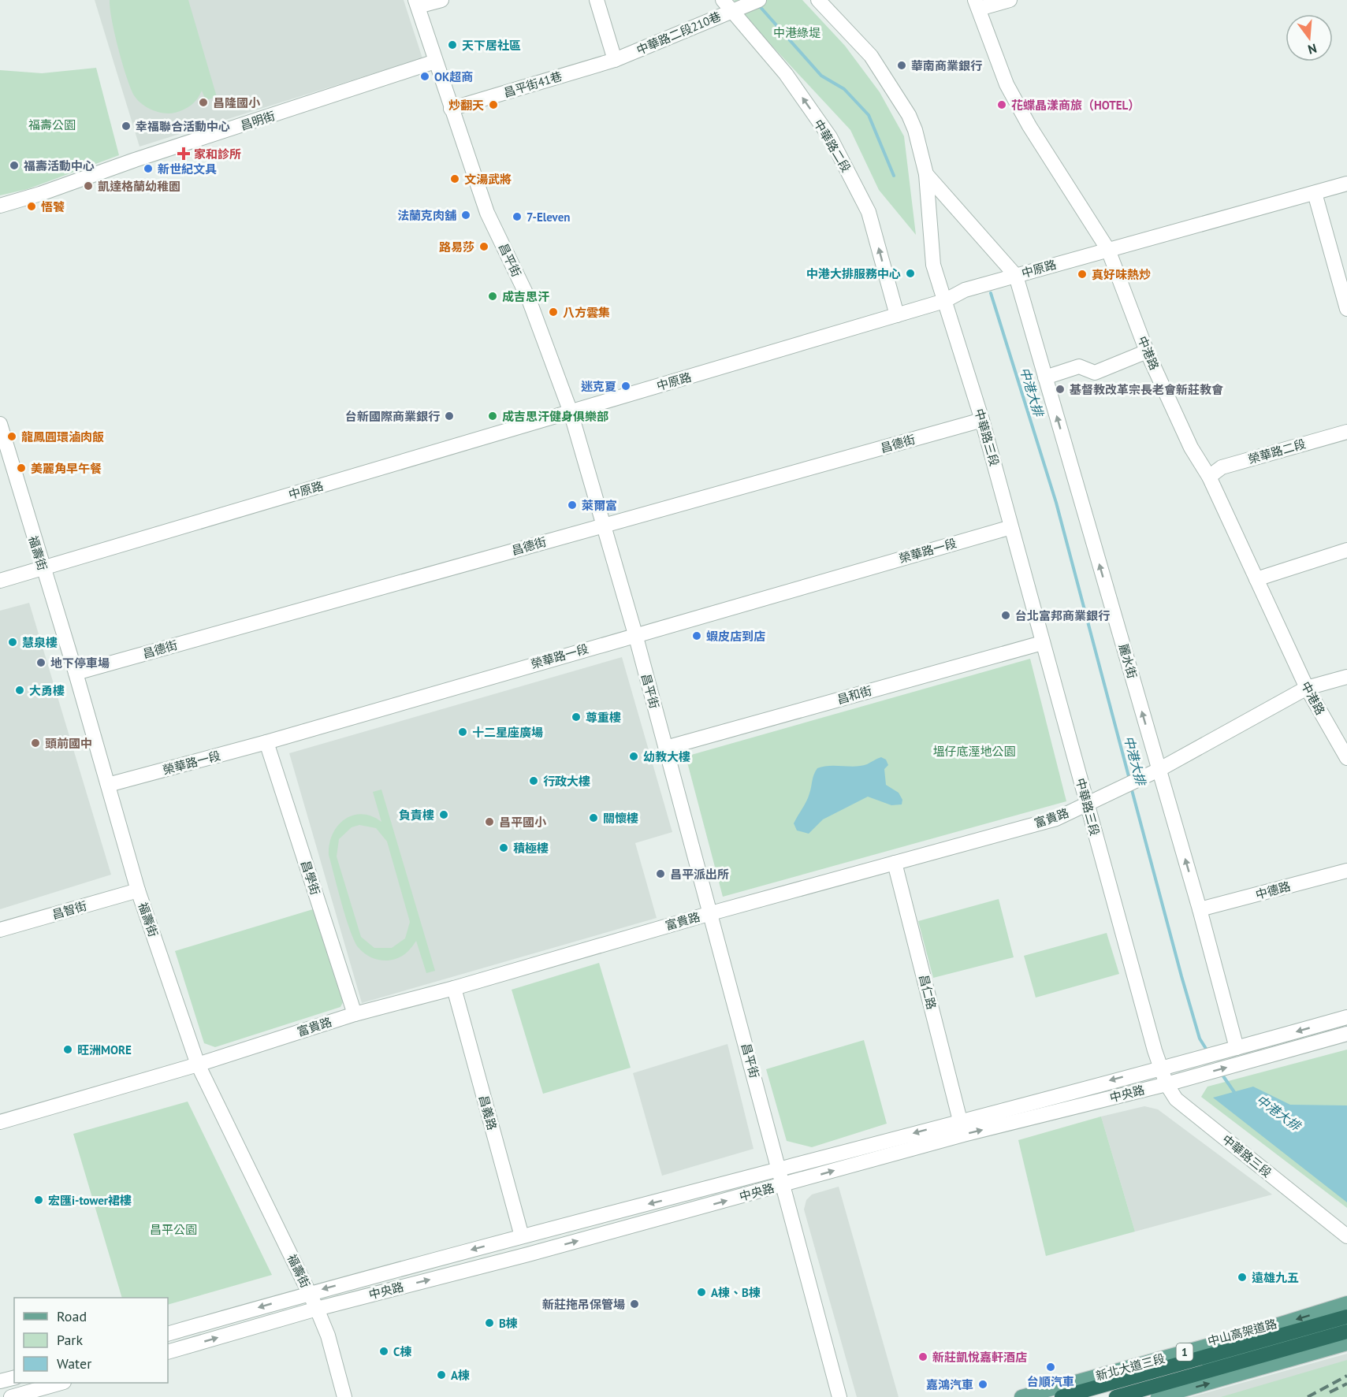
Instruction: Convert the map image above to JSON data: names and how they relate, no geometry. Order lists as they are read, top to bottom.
{
  "streets": {
    "highway": ["中山高架道路", "1"],
    "main road": ["新北大道三段"],
    "street": [
      "中華路二段210巷",
      "昌平街41巷",
      "昌明街",
      "中華路二段",
      "昌平街",
      "中原路",
      "中港路",
      "中華路三段",
      "昌德街",
      "榮華路二段",
      "榮華路一段",
      "福壽街",
      "麗水街",
      "昌和街",
      "富貴路",
      "昌學街",
      "中德路",
      "昌智街",
      "昌仁路",
      "中央路",
      "昌義路"
    ]
  },
  "crossings": [
    ["中華路二段210巷", "昌平街41巷"],
    ["中華路二段210巷", "中華路二段"],
    ["昌平街41巷", "昌平街"],
    ["昌明街", "昌平街"],
    ["中華路二段", "中原路"],
    ["昌平街", "中原路"],
    ["昌平街", "昌德街"],
    ["昌平街", "榮華路一段"],
    ["昌平街", "昌和街"],
    ["昌平街", "富貴路"],
    ["昌平街", "中央路"],
    ["中原路", "中港路"],
    ["中原路", "中華路三段"],
    ["中原路", "福壽街"],
    ["中原路", "麗水街"],
    ["中港路", "榮華路二段"],
    ["中港路", "富貴路"],
    ["中華路三段", "昌德街"],
    ["中華路三段", "榮華路一段"],
    ["中華路三段", "昌和街"],
    ["中華路三段", "富貴路"],
    ["中華路三段", "中央路"],
    ["昌德街", "福壽街"],
    ["榮華路一段", "福壽街"],
    ["榮華路一段", "昌學街"],
    ["福壽街", "富貴路"],
    ["福壽街", "昌智街"],
    ["福壽街", "中央路"],
    ["麗水街", "富貴路"],
    ["麗水街", "中德路"],
    ["麗水街", "中央路"],
    ["富貴路", "昌學街"],
    ["富貴路", "昌仁路"],
    ["富貴路", "昌義路"],
    ["昌仁路", "中央路"],
    ["中央路", "昌義路"]
  ],
  "one_way": ["麗水街"],
  "water": ["中港大排"],
  "parks": [
    "中港綠堤",
    "福壽公園",
    "塭仔底溼地公園",
    "昌平公園"
  ],
  "places": {
    "other": [
      "天下居社區",
      "華南商業銀行",
      "OK超商",
      "昌隆國小",
      "炒翻天",
      "花蝶晶漾商旅（HOTEL）",
      "幸福聯合活動中心",
      "福壽活動中心",
      "新世紀文具",
      "文湯武將",
      "凱達格蘭幼稚園",
      "悟饕",
      "法蘭克肉舖",
      "7-Eleven",
      "路易莎",
      "中港大排服務中心",
      "真好味熱炒",
      "成吉思汗",
      "八方雲集",
      "迷克夏",
      "基督教改革宗長老會新莊教會",
      "台新國際商業銀行",
      "成吉思汗健身俱樂部",
      "龍鳳圓環滷肉飯",
      "美麗角早午餐",
      "萊爾富",
      "台北富邦商業銀行",
      "蝦皮店到店",
      "慧泉樓",
      "地下停車場",
      "大勇樓",
      "尊重樓",
      "十二星座廣場",
      "頭前國中",
      "幼教大樓",
      "行政大樓",
      "負責樓",
      "關懷樓",
      "昌平國小",
      "積極樓",
      "昌平派出所",
      "旺洲MORE",
      "宏匯i-tower裙樓",
      "遠雄九五",
      "A棟、B棟",
      "新莊拖吊保管場",
      "B棟",
      "C棟",
      "新莊凱悅嘉軒酒店",
      "台順汽車",
      "A棟",
      "嘉鴻汽車"
    ],
    "health": ["家和診所"]
  },
  "legend": ["Road", "Park", "Water"],
  "north": "bottom"
}
